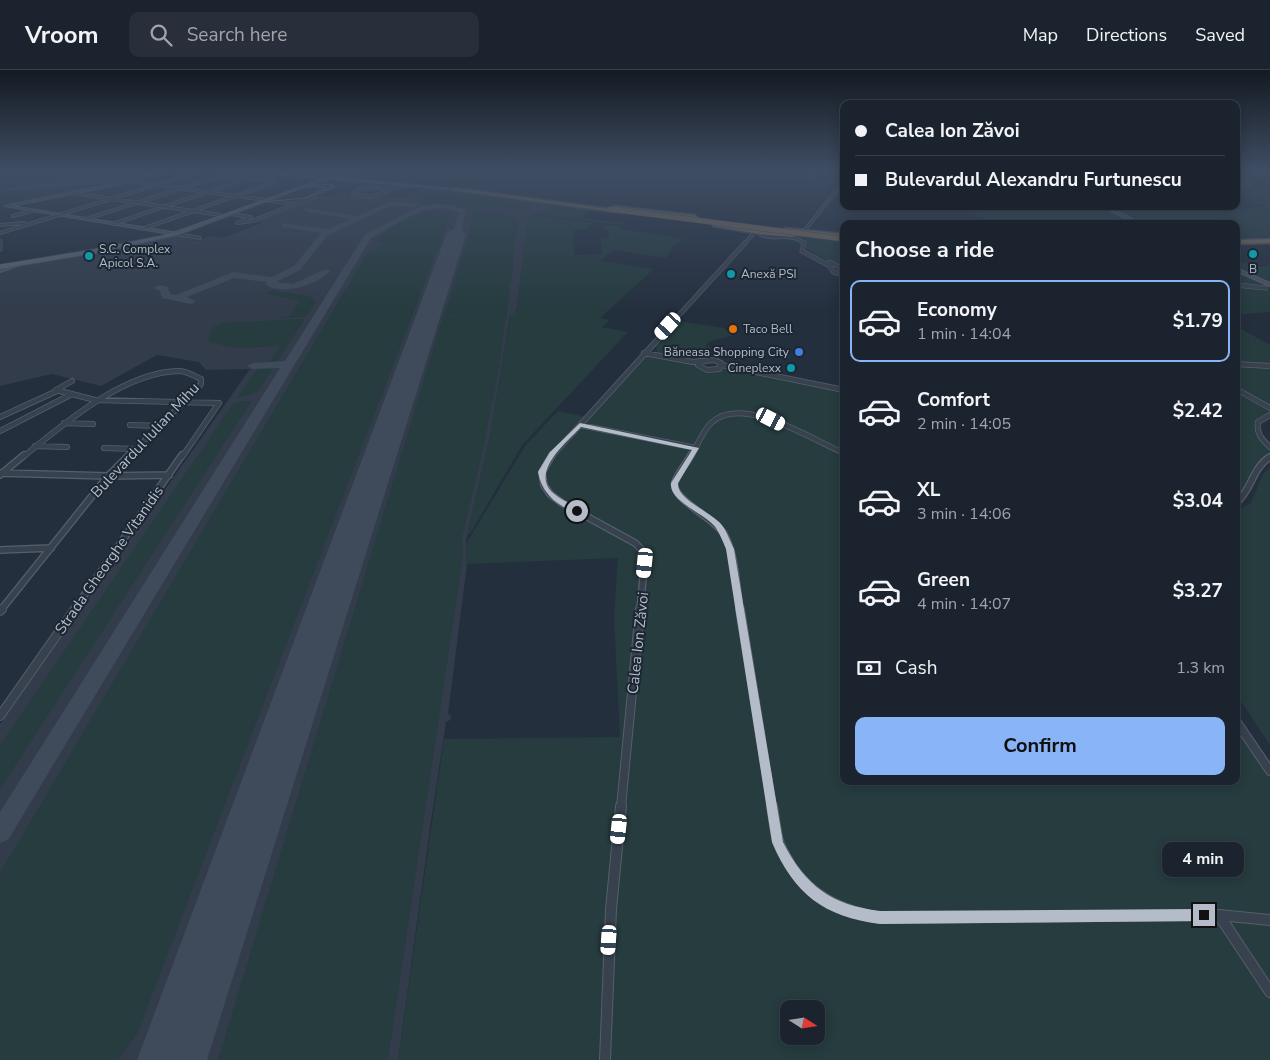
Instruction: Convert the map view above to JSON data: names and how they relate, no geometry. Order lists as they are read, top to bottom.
{
  "streets": {
    "street": ["Bulevardul Iulian Mihu", "Strada Gheorghe Vitanidis", "Calea Ion Zăvoi"]
  },
  "crossings": [
    ["Bulevardul Iulian Mihu", "Strada Gheorghe Vitanidis"]
  ],
  "places": [
    "B",
    "S.C. Complex Apicol S.A.",
    "Anexă PSI",
    "Taco Bell",
    "Băneasa Shopping City",
    "Cineplexx"
  ],
  "north": "right",
  "page": {
    "header": "Vroom",
    "search": "Search here",
    "nav": ["Map", "Directions", "Saved"],
    "banner": ["Calea Ion Zăvoi", "Bulevardul Alexandru Furtunescu"],
    "heading": "Choose a ride",
    "list": [
      {
        "name": "Economy",
        "note": "1 min · 14:04",
        "value": "$1.79"
      },
      {
        "name": "Comfort",
        "note": "2 min · 14:05",
        "value": "$2.42"
      },
      {
        "name": "XL",
        "note": "3 min · 14:06",
        "value": "$3.04"
      },
      {
        "name": "Green",
        "note": "4 min · 14:07",
        "value": "$3.27"
      }
    ],
    "pay": ["Cash", "1.3 km"],
    "buttons": "Confirm",
    "bubble": "4 min"
  }
}
